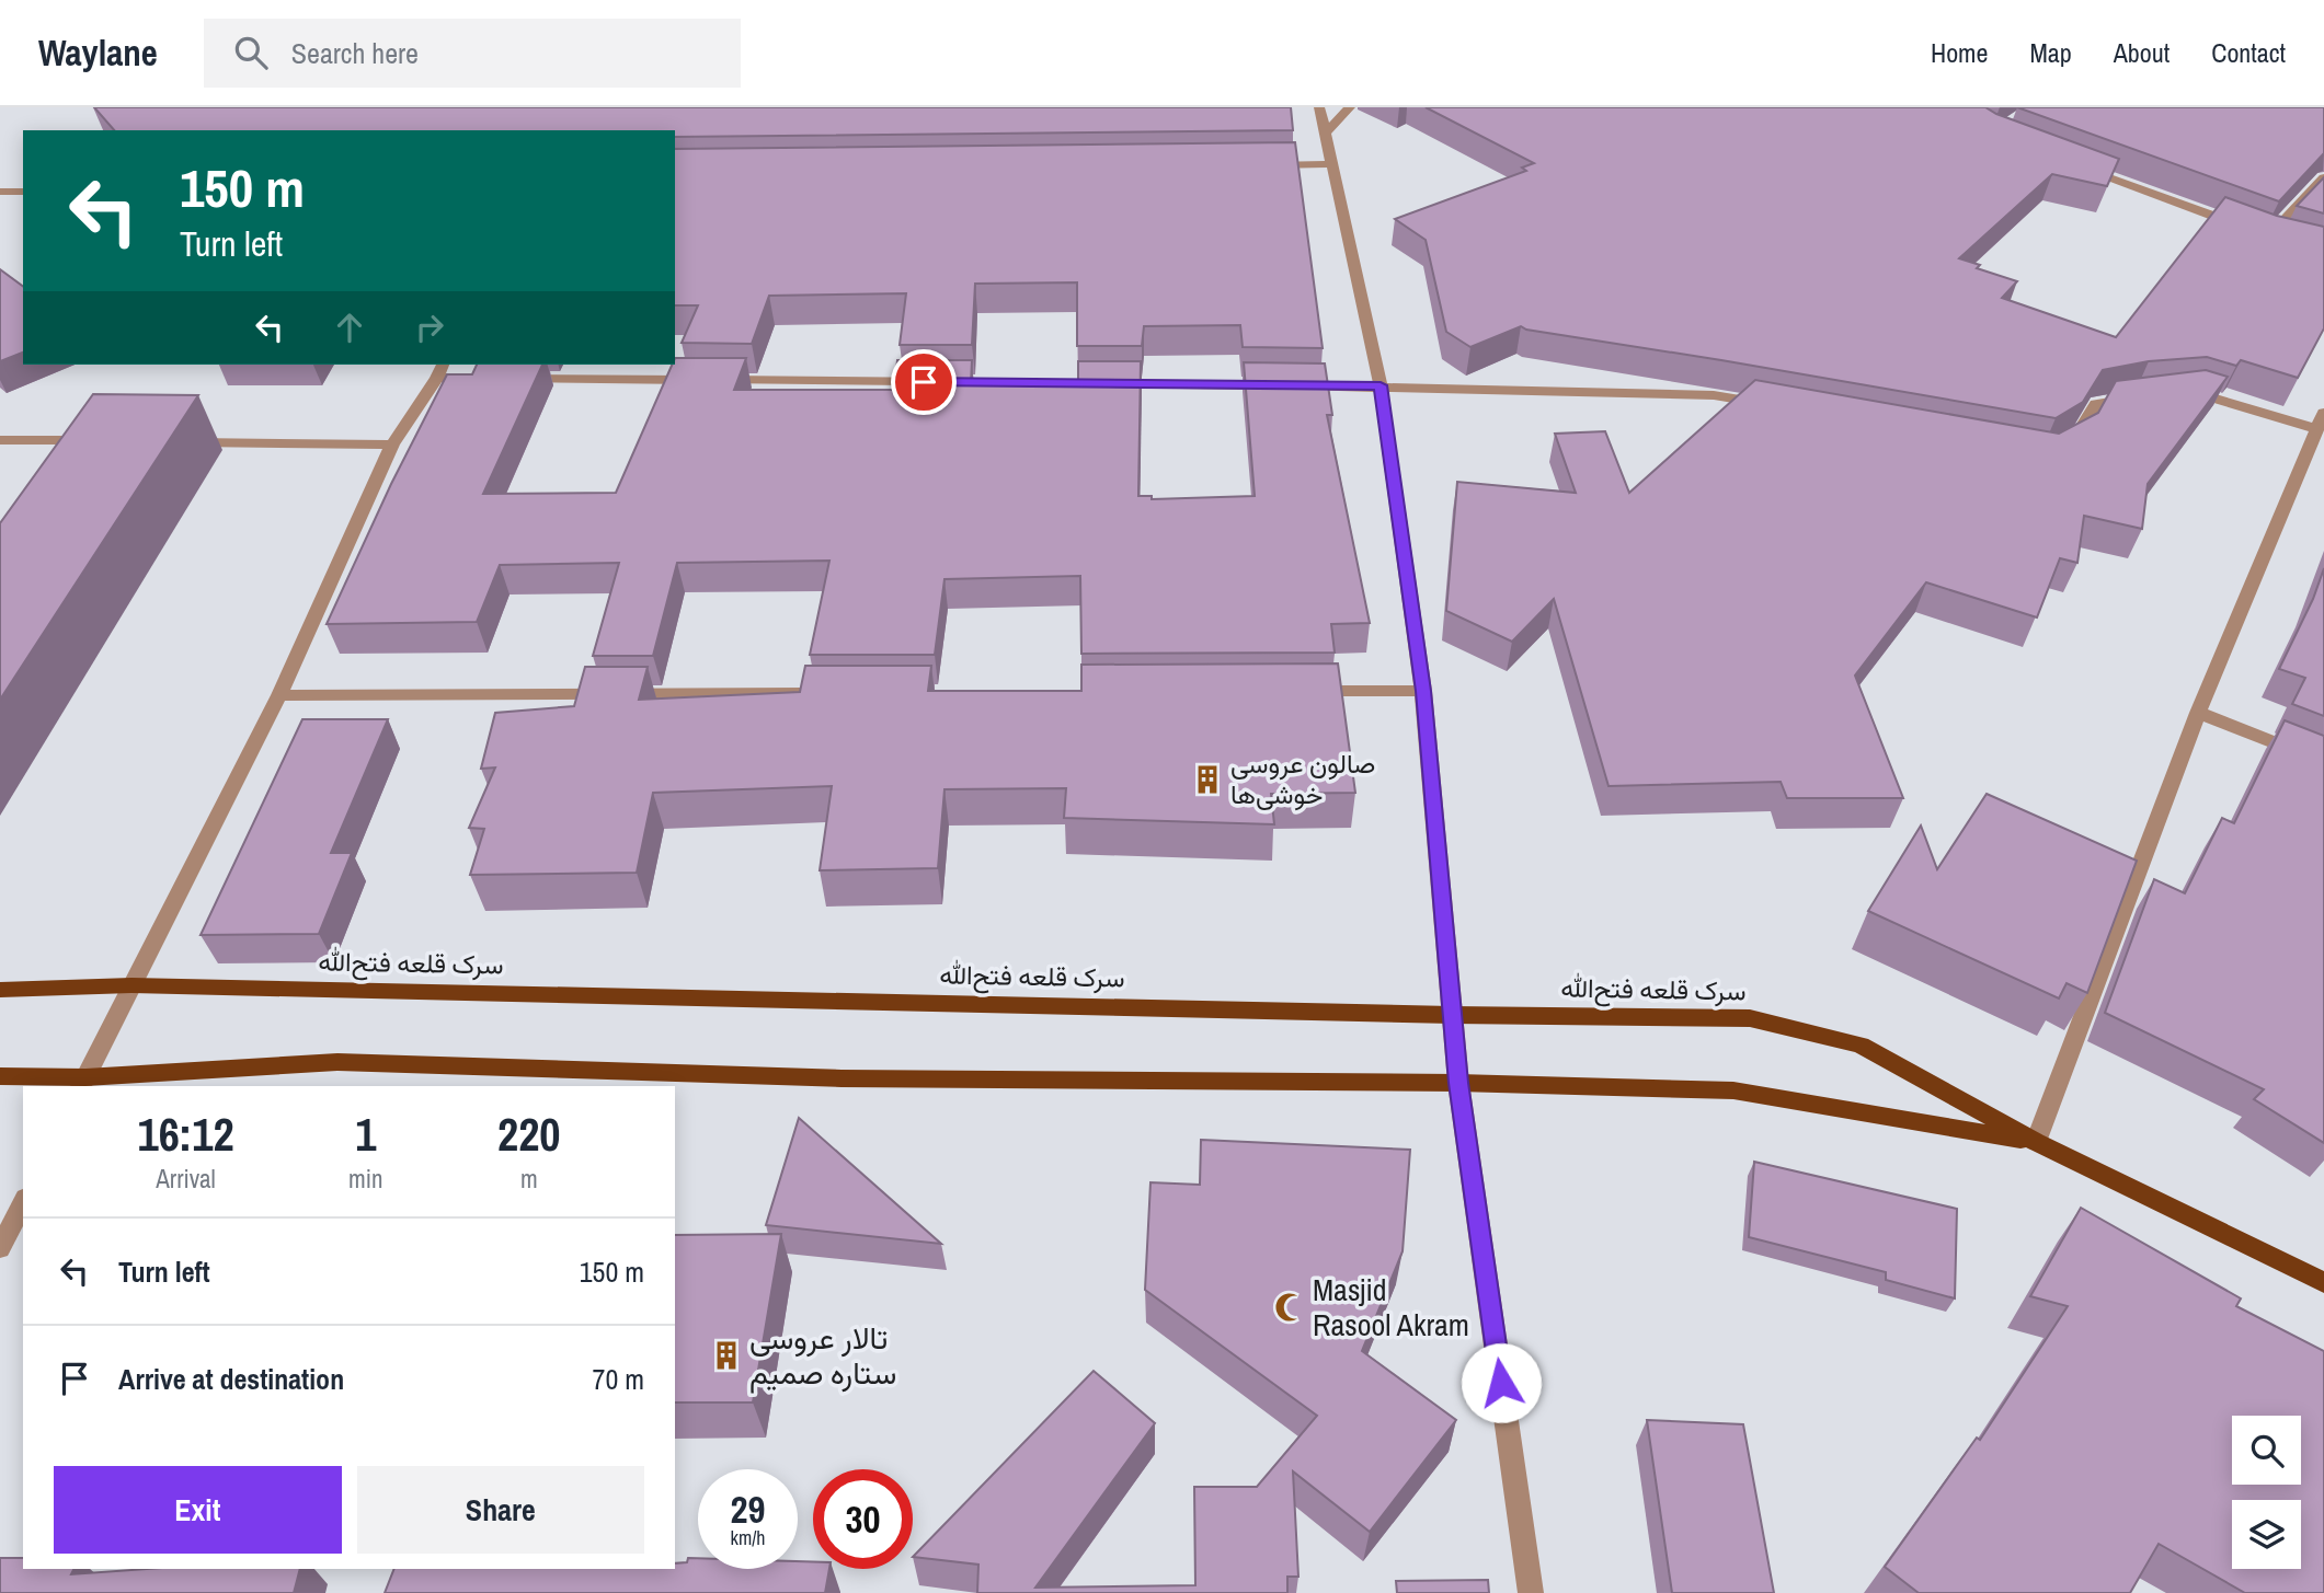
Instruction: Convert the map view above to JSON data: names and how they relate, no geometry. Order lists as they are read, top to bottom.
{
  "streets": {
    "main road": ["سرک قلعه فتح‌الله"]
  },
  "places": {
    "building": ["صالون عروسی خوشی‌ها", "تالار عروسی ستاره صمیم"],
    "mosque": ["Masjid Rasool Akram"]
  },
  "page": {
    "header": "Waylane",
    "search": "Search here",
    "nav": [
      "Home",
      "Map",
      "About",
      "Contact"
    ],
    "turn": ["150 m", "Turn left"],
    "eta": [
      "16:12",
      "Arrival",
      "1",
      "min",
      "220",
      "m"
    ],
    "list": [
      {
        "name": "Turn left",
        "value": "150 m"
      },
      {
        "name": "Arrive at destination",
        "value": "70 m"
      }
    ],
    "buttons": ["Exit", "Share"],
    "speed": "29 km/h",
    "limit": "30"
  }
}
